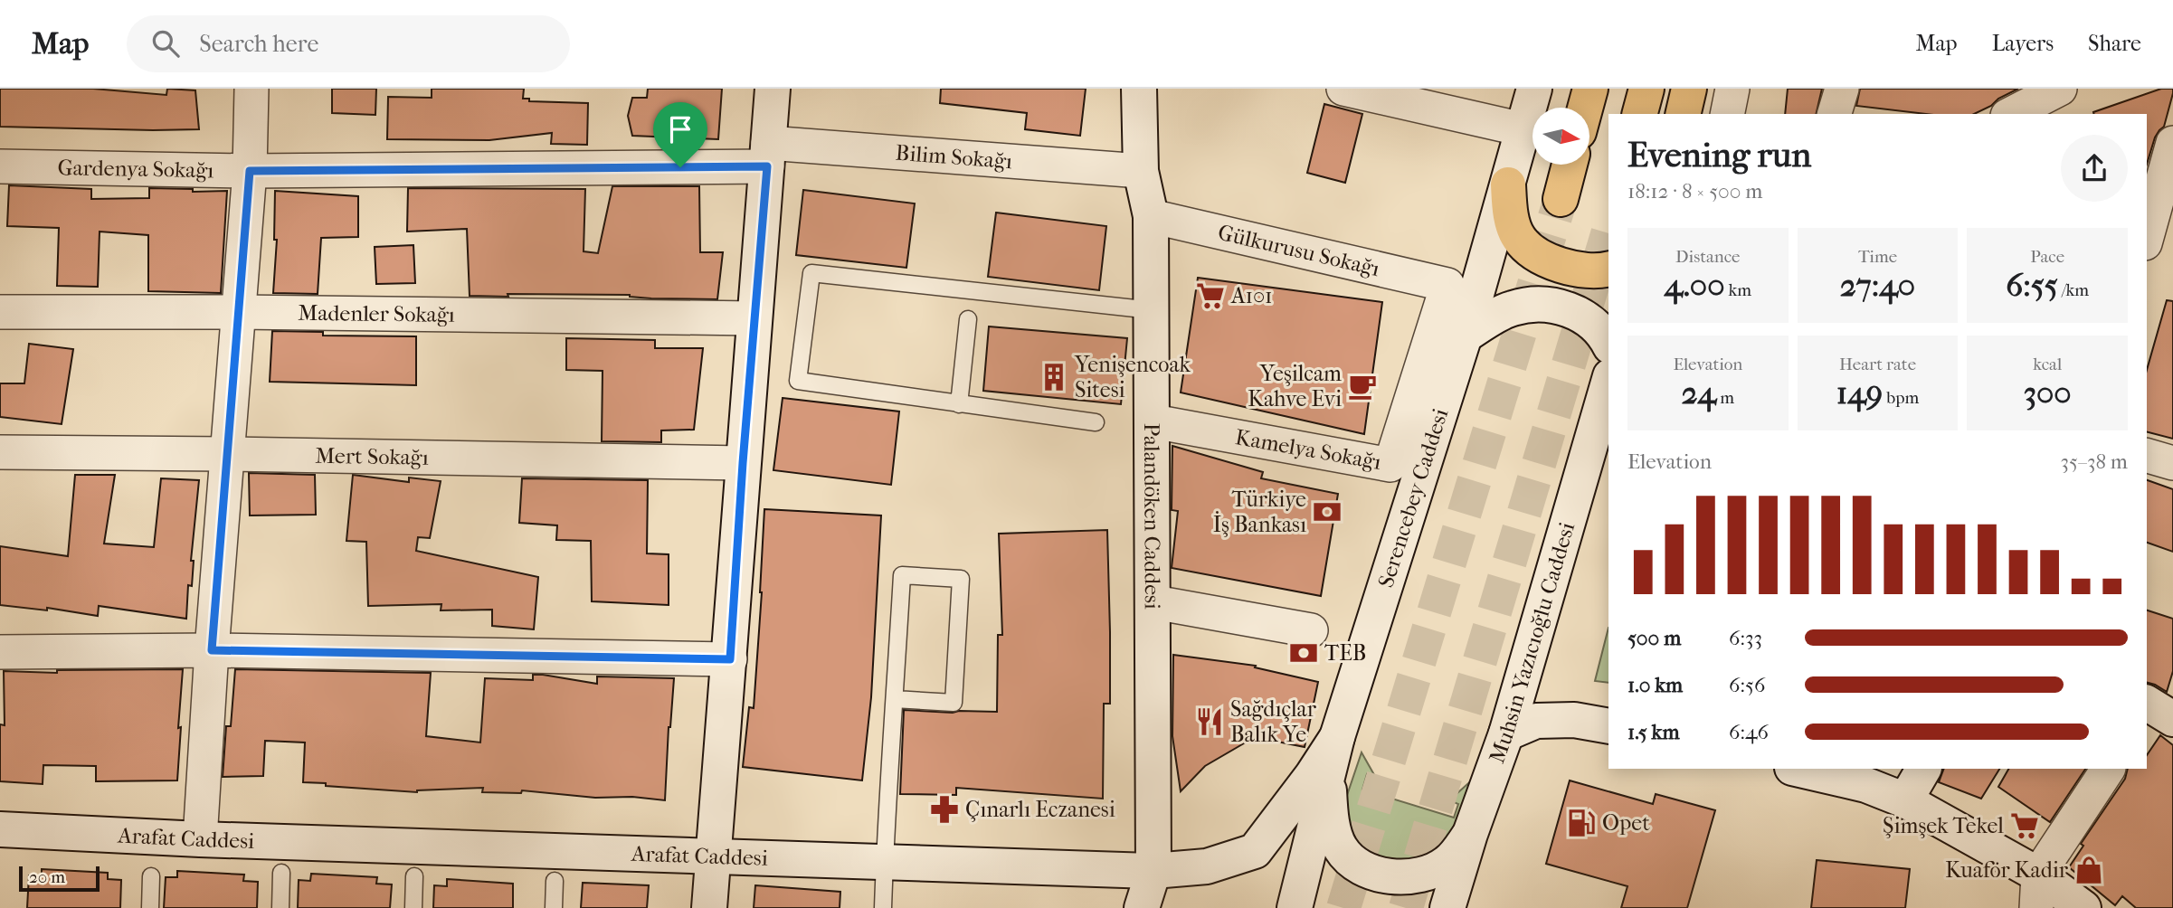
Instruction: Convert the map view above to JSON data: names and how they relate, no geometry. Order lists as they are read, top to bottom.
{
  "streets": {
    "street": [
      "Bilim Sokağı",
      "Gardenya Sokağı",
      "Gülkurusu Sokağı",
      "Madenler Sokağı",
      "Kamelya Sokağı",
      "Mert Sokağı",
      "Serencebey Caddesi",
      "Palandöken Caddesi",
      "Muhsin Yazıcıoğlu Caddesi",
      "Arafat Caddesi"
    ]
  },
  "crossings": [
    ["Bilim Sokağı", "Gardenya Sokağı"],
    ["Bilim Sokağı", "Palandöken Caddesi"],
    ["Gülkurusu Sokağı", "Kamelya Sokağı"],
    ["Gülkurusu Sokağı", "Palandöken Caddesi"],
    ["Kamelya Sokağı", "Palandöken Caddesi"],
    ["Serencebey Caddesi", "Arafat Caddesi"],
    ["Palandöken Caddesi", "Arafat Caddesi"]
  ],
  "places": {
    "supermarket": ["A101", "Şimşek Tekel"],
    "building": ["Yenişencoak Sitesi"],
    "cafe": ["Yeşilcam Kahve Evi"],
    "bank": ["Türkiye İş Bankası", "TEB"],
    "restaurant": ["Sağdıçlar Balık Ye"],
    "pharmacy": ["Çınarlı Eczanesi"],
    "fuel station": ["Opet"],
    "shop": ["Kuaför Kadir"]
  },
  "scale_bar": "20 m",
  "north": "right",
  "page": {
    "header": "Map",
    "search": "Search here",
    "nav": ["Map", "Layers", "Share"],
    "heading": ["Evening run", "18:12 · 8 × 500 m"],
    "stats": [
      ["Distance", "4.00 km"],
      ["Time", "27:40"],
      ["Pace", "6:55 /km"],
      ["Elevation", "24 m"],
      ["Heart rate", "149 bpm"],
      ["kcal", "300"]
    ],
    "chart": ["Elevation", "35–38 m"],
    "list": [
      {
        "name": "500 m",
        "note": "6:33"
      },
      {
        "name": "1.0 km",
        "note": "6:56"
      },
      {
        "name": "1.5 km",
        "note": "6:46"
      }
    ],
    "scale": "20 m"
  }
}
